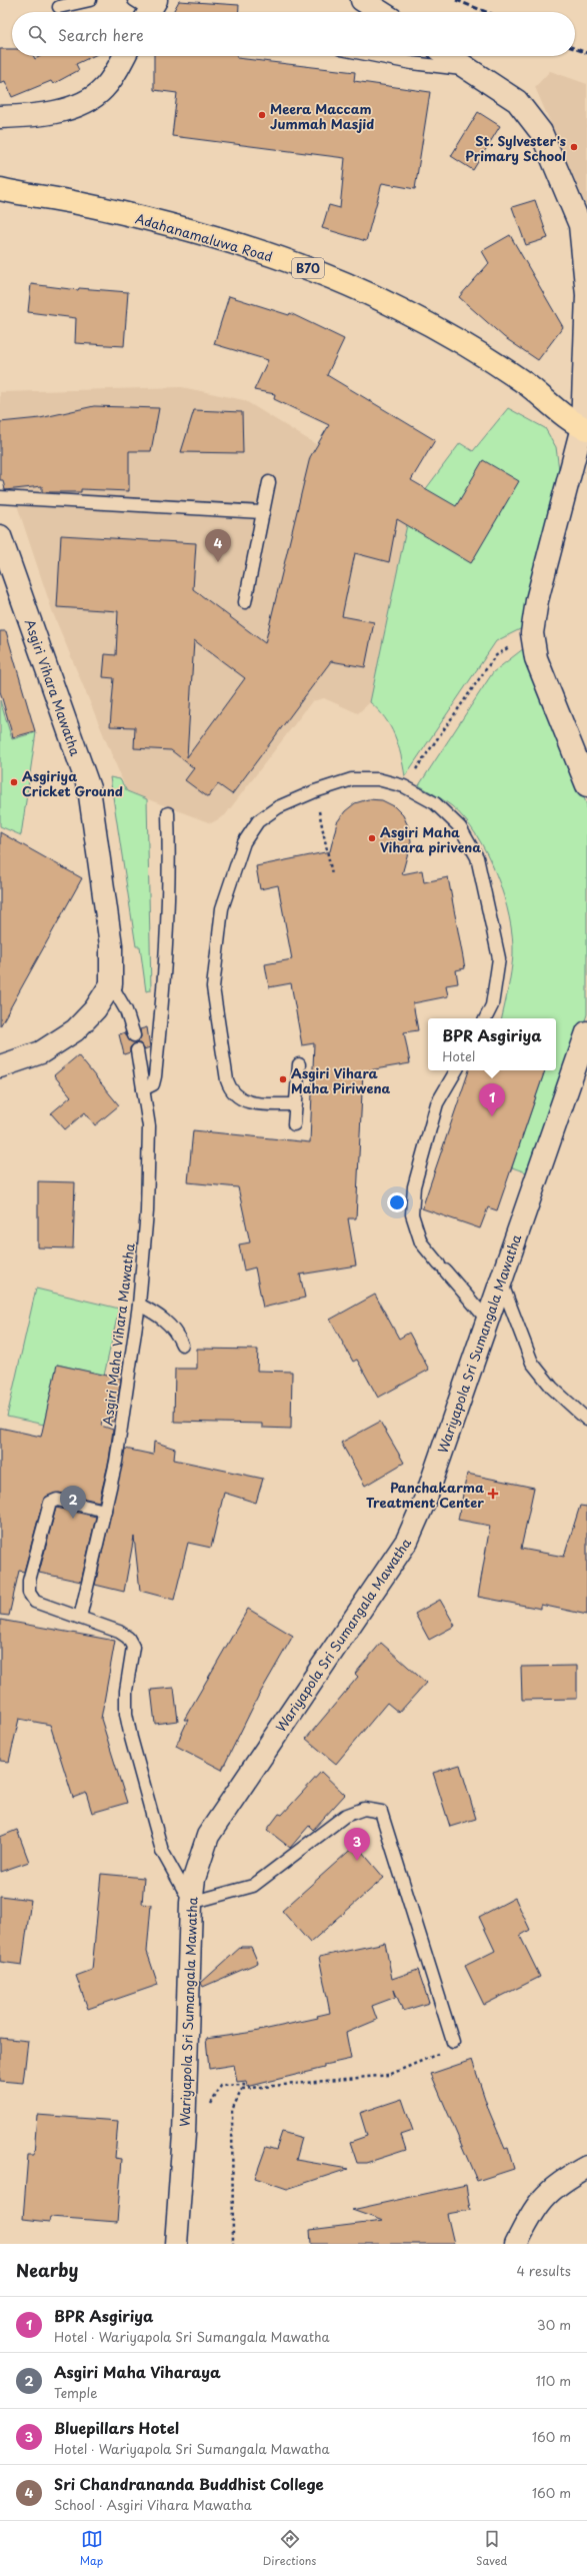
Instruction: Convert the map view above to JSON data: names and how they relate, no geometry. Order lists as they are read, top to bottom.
{
  "streets": {
    "main road": ["Adahanamaluwa Road", "B70"],
    "street": ["Asgiri Vihara Mawatha", "Wariyapola Sri Sumangala Mawatha"],
    "lane": ["Asgiri Maha Vihara Mawatha"]
  },
  "places": {
    "other": [
      "Meera Maccam Jummah Masjid",
      "St. Sylvester's Primary School",
      "Asgiriya Cricket Ground",
      "Asgiri Maha Vihara pirivena",
      "Asgiri Vihara Maha Piriwena"
    ],
    "health": ["Panchakarma Treatment Center"]
  },
  "page": {
    "search": "Search here",
    "pins": [
      "4",
      "1",
      "2",
      "3"
    ],
    "popup": ["BPR Asgiriya", "Hotel"],
    "heading": ["Nearby", "4 results"],
    "list": [
      {
        "mark": "1",
        "name": "BPR Asgiriya",
        "note": "Hotel · Wariyapola Sri Sumangala Mawatha",
        "value": "30 m"
      },
      {
        "mark": "2",
        "name": "Asgiri Maha Viharaya",
        "note": "Temple",
        "value": "110 m"
      },
      {
        "mark": "3",
        "name": "Bluepillars Hotel",
        "note": "Hotel · Wariyapola Sri Sumangala Mawatha",
        "value": "160 m"
      },
      {
        "mark": "4",
        "name": "Sri Chandrananda Buddhist College",
        "note": "School · Asgiri Vihara Mawatha",
        "value": "160 m"
      }
    ],
    "nav": ["Map", "Directions", "Saved"]
  }
}
